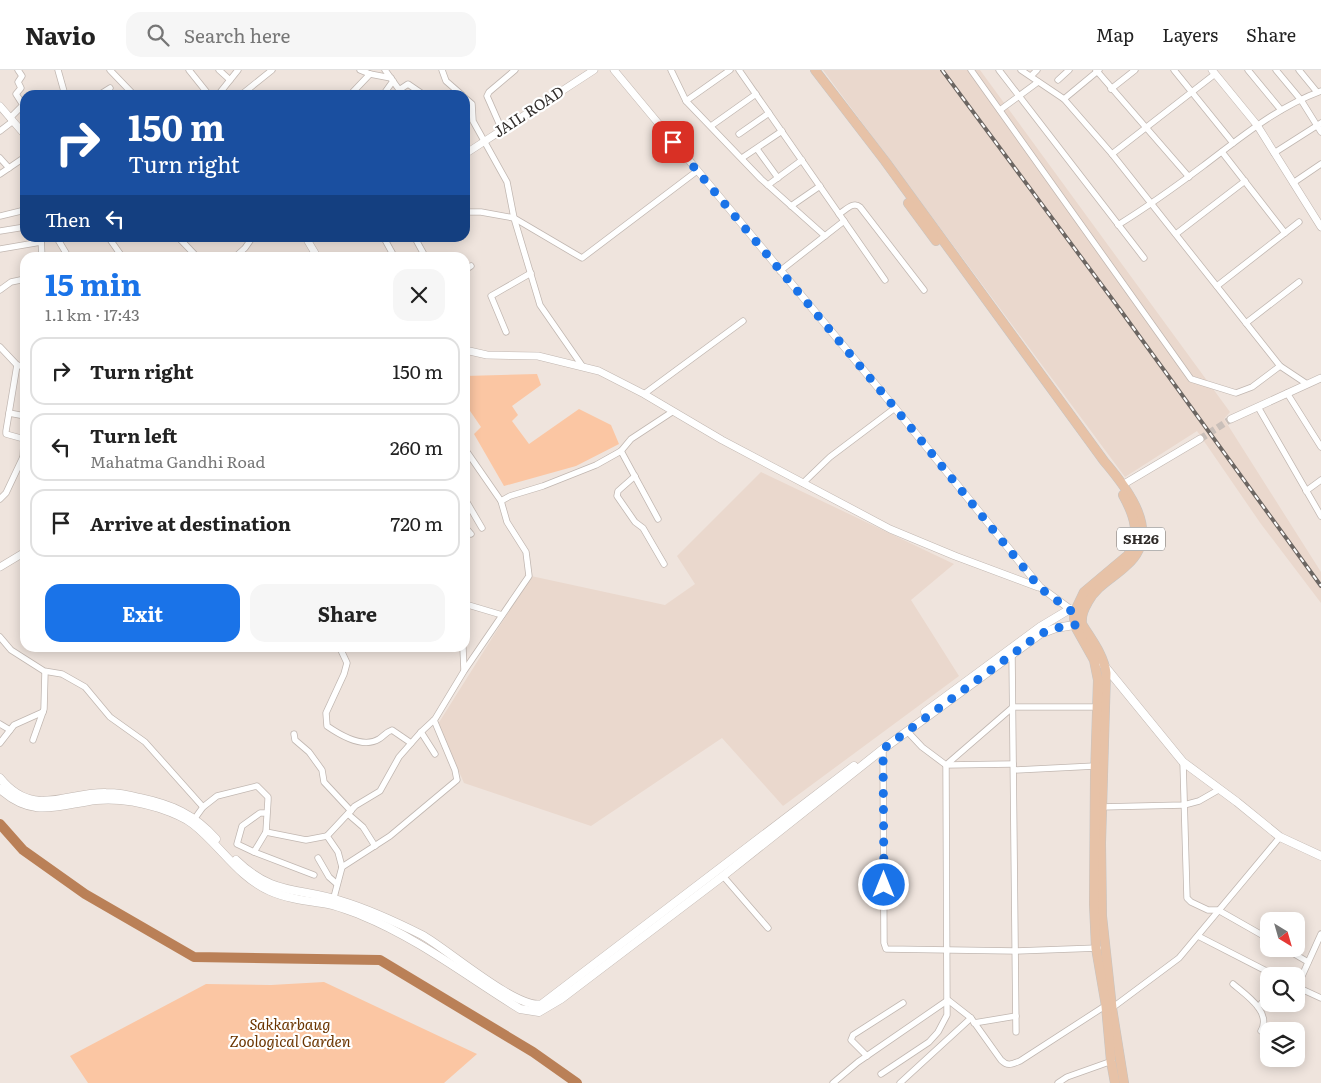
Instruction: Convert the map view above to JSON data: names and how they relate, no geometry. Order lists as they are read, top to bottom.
{
  "streets": {
    "main road": ["SH26"],
    "street": ["JAIL ROAD"]
  },
  "parks": ["Sakkarbaug Zoological Garden"],
  "north": "bottom right",
  "page": {
    "header": "Navio",
    "search": "Search here",
    "nav": ["Map", "Layers", "Share"],
    "turn": ["150 m", "Turn right"],
    "then": "Then",
    "heading": ["15 min", "1.1 km · 17:43"],
    "list": [
      {
        "name": "Turn right",
        "value": "150 m"
      },
      {
        "name": "Turn left",
        "note": "Mahatma Gandhi Road",
        "value": "260 m"
      },
      {
        "name": "Arrive at destination",
        "value": "720 m"
      }
    ],
    "buttons": ["Exit", "Share"]
  }
}
